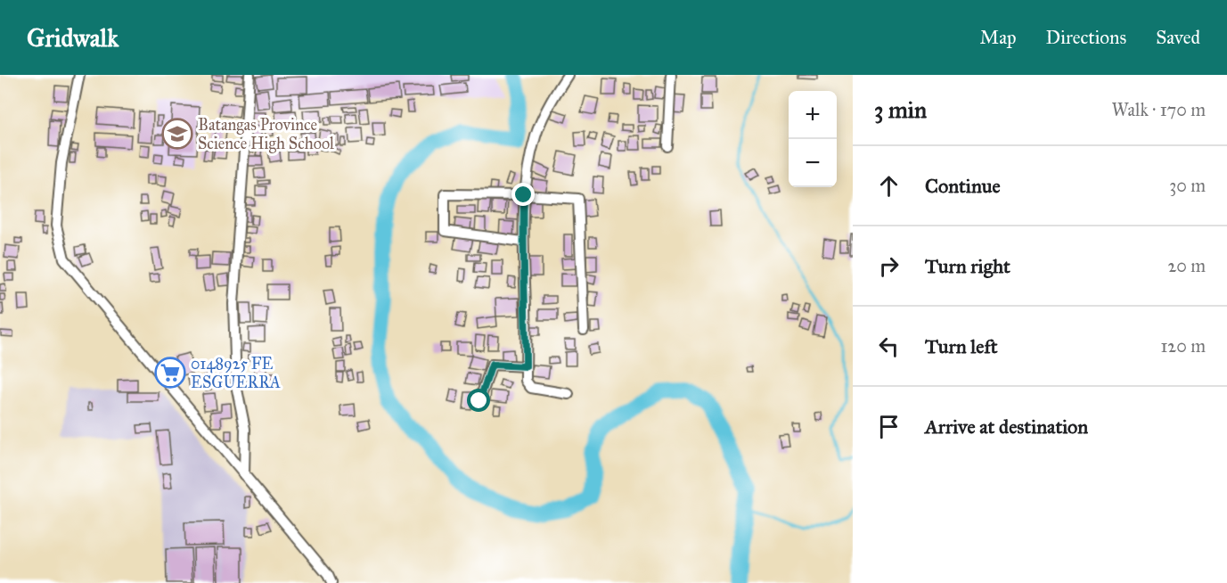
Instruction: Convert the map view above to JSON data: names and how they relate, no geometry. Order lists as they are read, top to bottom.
{
  "places": {
    "school or university": ["Batangas Province Science High School"],
    "supermarket": ["0148925 FE ESGUERRA"]
  },
  "page": {
    "header": "Gridwalk",
    "nav": ["Map", "Directions", "Saved"],
    "heading": ["3 min", "Walk · 170 m"],
    "map_buttons": ["+", "−"],
    "list": [
      ["Continue", "30 m"],
      ["Turn right", "20 m"],
      ["Turn left", "120 m"],
      "Arrive at destination"
    ]
  }
}
